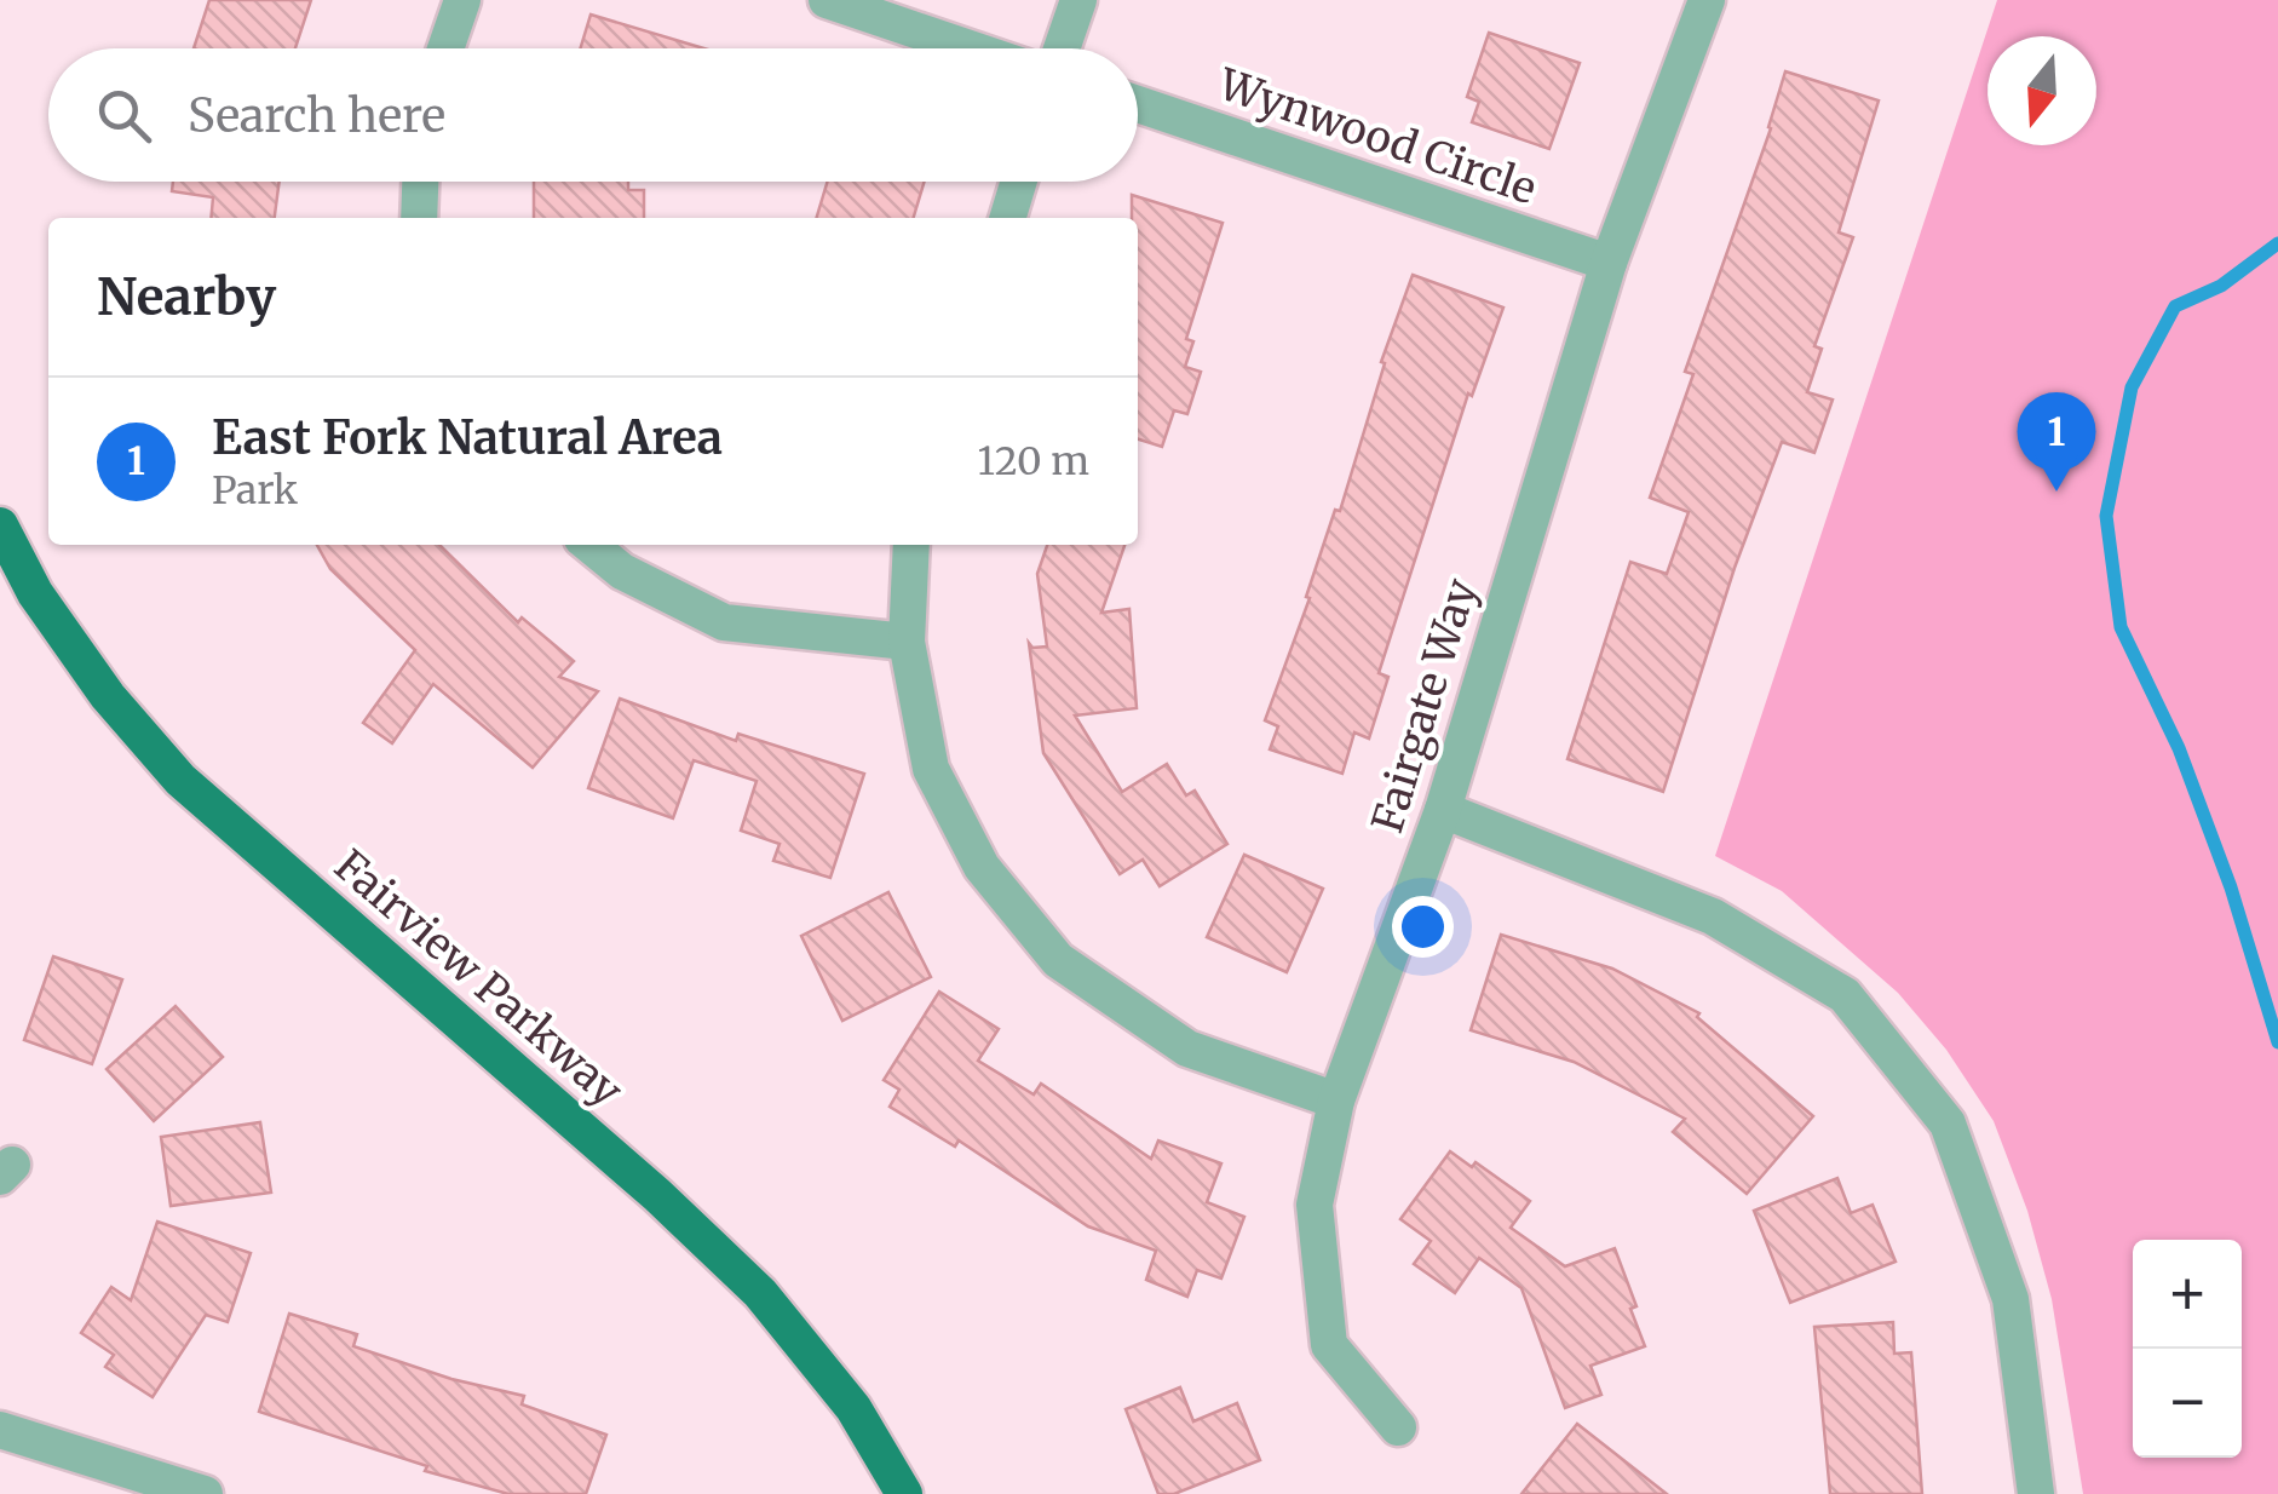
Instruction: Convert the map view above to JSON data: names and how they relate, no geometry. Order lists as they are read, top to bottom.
{
  "streets": {
    "main road": ["Fairview Parkway"],
    "street": ["Wynwood Circle", "Fairgate Way"]
  },
  "crossings": [
    ["Wynwood Circle", "Fairgate Way"]
  ],
  "north": "bottom",
  "page": {
    "search": "Search here",
    "heading": "Nearby",
    "list": [
      {
        "mark": "1",
        "name": "East Fork Natural Area",
        "note": "Park",
        "value": "120 m"
      }
    ],
    "pins": "1",
    "map_buttons": ["+", "−"]
  }
}
